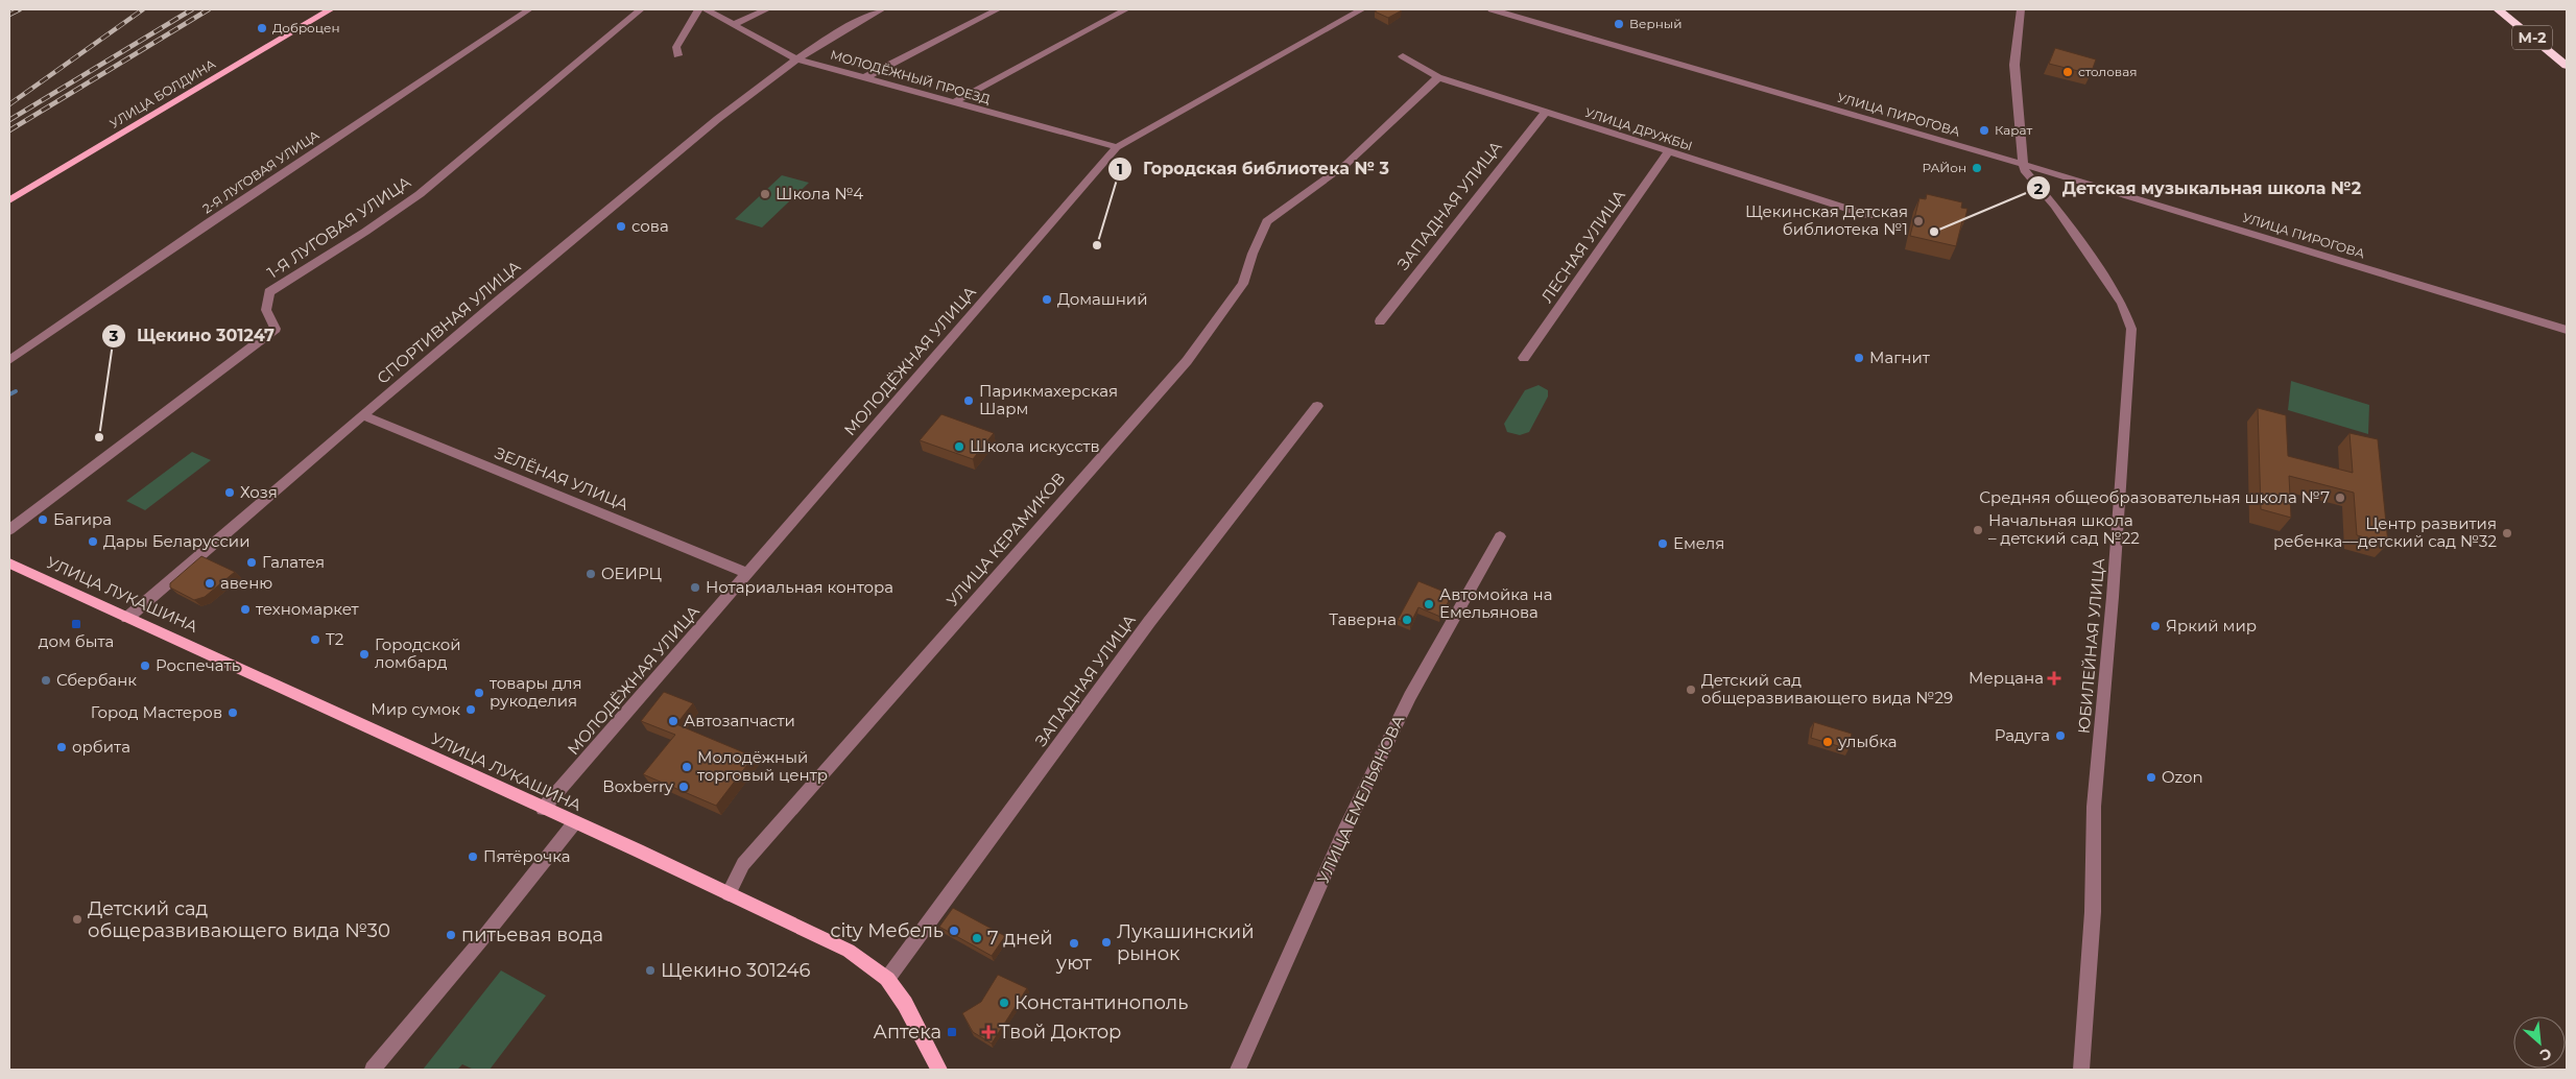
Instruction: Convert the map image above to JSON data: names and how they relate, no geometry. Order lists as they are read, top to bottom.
{
  "streets": {
    "highway": ["М-2"],
    "main road": ["УЛИЦА БОЛДИНА", "УЛИЦА ЛУКАШИНА"],
    "street": [
      "МОЛОДЁЖНЫЙ ПРОЕЗД",
      "УЛИЦА ПИРОГОВА",
      "УЛИЦА ДРУЖБЫ",
      "2-Я ЛУГОВАЯ УЛИЦА",
      "ЗАПАДНАЯ УЛИЦА",
      "1-Я ЛУГОВАЯ УЛИЦА",
      "ЛЕСНАЯ УЛИЦА",
      "СПОРТИВНАЯ УЛИЦА",
      "МОЛОДЁЖНАЯ УЛИЦА",
      "ЗЕЛЁНАЯ УЛИЦА",
      "УЛИЦА КЕРАМИКОВ",
      "ЮБИЛЕЙНАЯ УЛИЦА",
      "УЛИЦА ЕМЕЛЬЯНОВА"
    ]
  },
  "crossings": [
    ["МОЛОДЁЖНЫЙ ПРОЕЗД", "СПОРТИВНАЯ УЛИЦА"],
    ["МОЛОДЁЖНЫЙ ПРОЕЗД", "МОЛОДЁЖНАЯ УЛИЦА"],
    ["УЛИЦА ПИРОГОВА", "ЮБИЛЕЙНАЯ УЛИЦА"],
    ["УЛИЦА ДРУЖБЫ", "ЗАПАДНАЯ УЛИЦА"],
    ["УЛИЦА ДРУЖБЫ", "ЛЕСНАЯ УЛИЦА"],
    ["УЛИЦА ДРУЖБЫ", "УЛИЦА КЕРАМИКОВ"],
    ["ЗАПАДНАЯ УЛИЦА", "УЛИЦА ЛУКАШИНА"],
    ["СПОРТИВНАЯ УЛИЦА", "ЗЕЛЁНАЯ УЛИЦА"],
    ["СПОРТИВНАЯ УЛИЦА", "УЛИЦА ЛУКАШИНА"],
    ["МОЛОДЁЖНАЯ УЛИЦА", "ЗЕЛЁНАЯ УЛИЦА"],
    ["МОЛОДЁЖНАЯ УЛИЦА", "УЛИЦА ЛУКАШИНА"],
    ["УЛИЦА КЕРАМИКОВ", "УЛИЦА ЛУКАШИНА"]
  ],
  "places": {
    "other": [
      "Верный",
      "Доброцен",
      "столовая",
      "Карат",
      "РАЙон",
      "Школа №4",
      "Щекинская Детская библиотека №1",
      "сова",
      "Детская музыкальная школа №2",
      "Городская библиотека № 3",
      "Домашний",
      "Магнит",
      "Парикмахерская Шарм",
      "Щекино 301247",
      "Школа искусств",
      "Хозя",
      "Средняя общеобразовательная школа №7",
      "Багира",
      "Начальная школа – детский сад №22",
      "Центр развития ребенка––детский сад №32",
      "Дары Беларуссии",
      "Емеля",
      "Галатея",
      "OEИРЦ",
      "авеню",
      "Нотариальная контора",
      "Автомойка на Емельянова",
      "техномаркет",
      "Таверна",
      "Яркий мир",
      "T2",
      "Городской ломбард",
      "Роспечать",
      "Сбербанк",
      "Детский сад общеразвивающего вида №29",
      "товары для рукоделия",
      "Мир сумок",
      "Город Мастеров",
      "Автозапчасти",
      "Радуга",
      "улыбка",
      "орбита",
      "Молодёжный торговый центр",
      "Ozon",
      "Boxberry",
      "Пятёрочка",
      "Детский сад общеразвивающего вида №30",
      "city Мебель",
      "питьевая вода",
      "7 дней",
      "Лукашинский рынок",
      "уют",
      "Щекино 301246",
      "Константинополь"
    ],
    "transit": ["дом быта", "Аптека"],
    "health": ["Мерцана", "Твой Доктор"]
  },
  "north": "bottom right"
}
